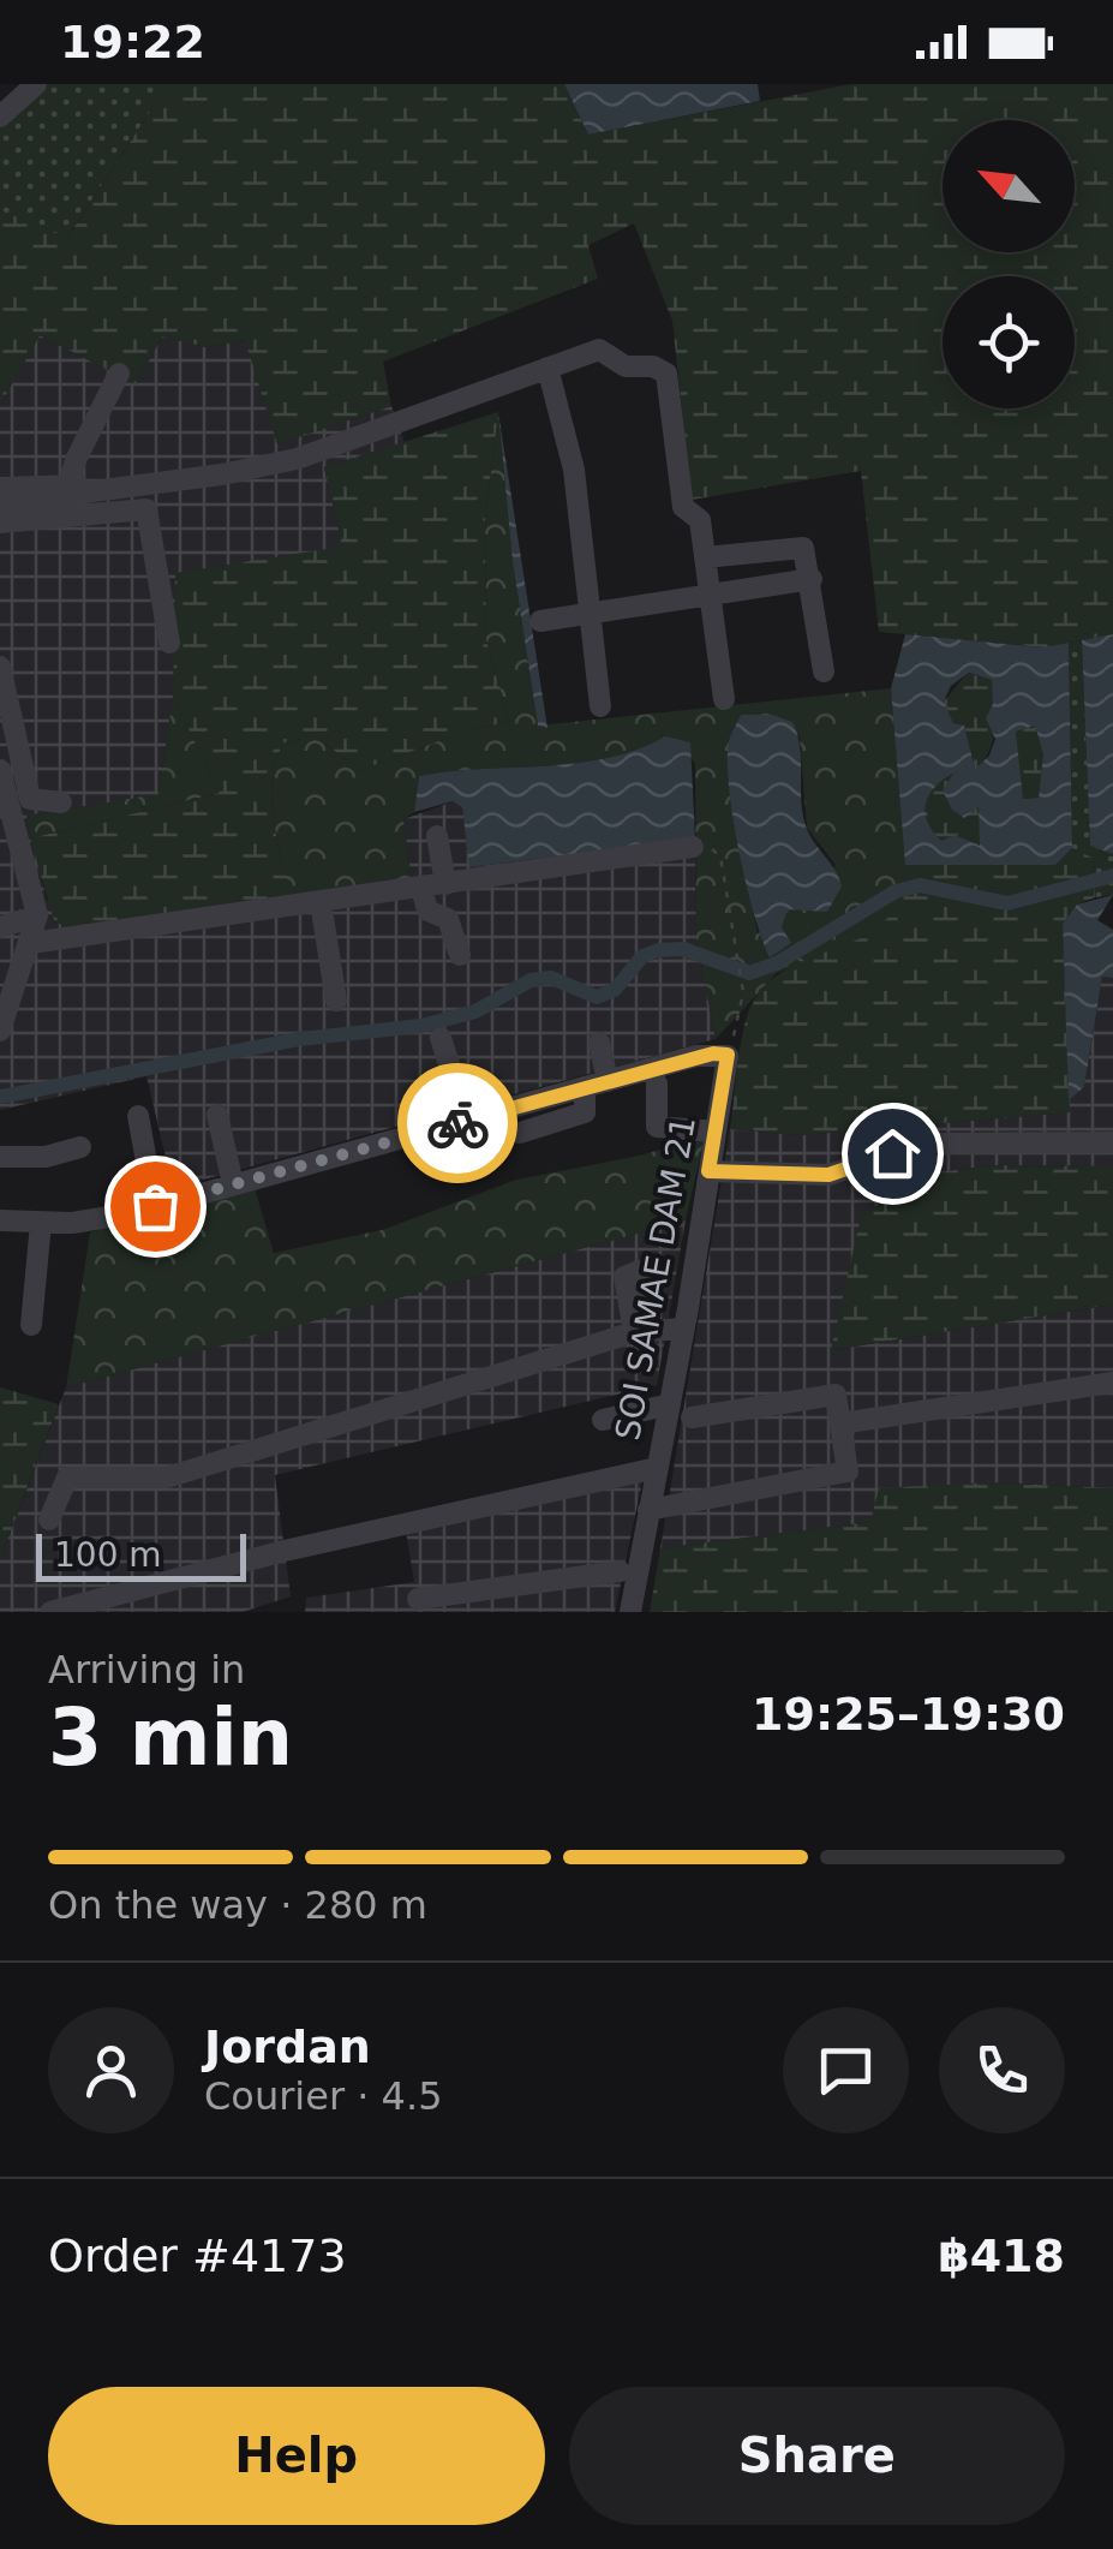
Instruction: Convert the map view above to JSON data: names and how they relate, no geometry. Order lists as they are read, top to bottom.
{
  "streets": {
    "street": ["SOI SAMAE DAM 21"]
  },
  "scale_bar": "100 m",
  "north": "top left",
  "page": {
    "status": "19:22",
    "scale": "100 m",
    "heading": ["3 min", "Arriving in", "19:25–19:30"],
    "panel": [
      "Jordan",
      "Courier · 4.5",
      "Order #4173",
      "฿418"
    ],
    "bar": "On the way · 280 m",
    "buttons": ["Help", "Share"]
  }
}
